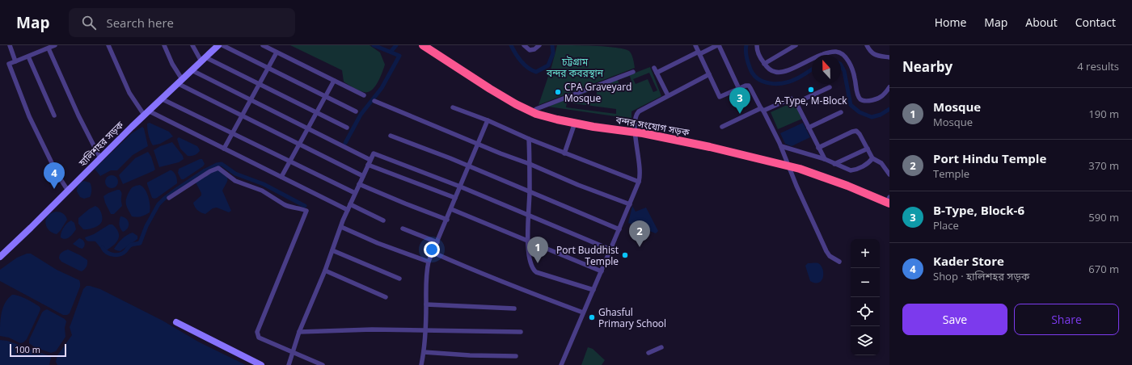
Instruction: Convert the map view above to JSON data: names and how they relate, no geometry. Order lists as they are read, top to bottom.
{
  "streets": {
    "highway": ["বন্দর সংযোগ সড়ক"],
    "street": ["হালিশহর সড়ক"]
  },
  "parks": ["চট্টগ্রাম বন্দর কবরস্থান"],
  "places": [
    "A-Type, M-Block",
    "CPA Graveyard Mosque",
    "Port Buddhist Temple",
    "Ghasful Primary School"
  ],
  "scale_bar": "100 m",
  "north": "top",
  "page": {
    "header": "Map",
    "search": "Search here",
    "nav": [
      "Home",
      "Map",
      "About",
      "Contact"
    ],
    "heading": ["Nearby", "4 results"],
    "pins": [
      "3",
      "4",
      "2",
      "1"
    ],
    "list": [
      {
        "mark": "1",
        "name": "Mosque",
        "note": "Mosque",
        "value": "190 m"
      },
      {
        "mark": "2",
        "name": "Port Hindu Temple",
        "note": "Temple",
        "value": "370 m"
      },
      {
        "mark": "3",
        "name": "B-Type, Block-6",
        "note": "Place",
        "value": "590 m"
      },
      {
        "mark": "4",
        "name": "Kader Store",
        "note": "Shop · হালিশহর সড়ক",
        "value": "670 m"
      }
    ],
    "map_buttons": ["+", "−"],
    "buttons": ["Save", "Share"],
    "scale": "100 m"
  }
}
